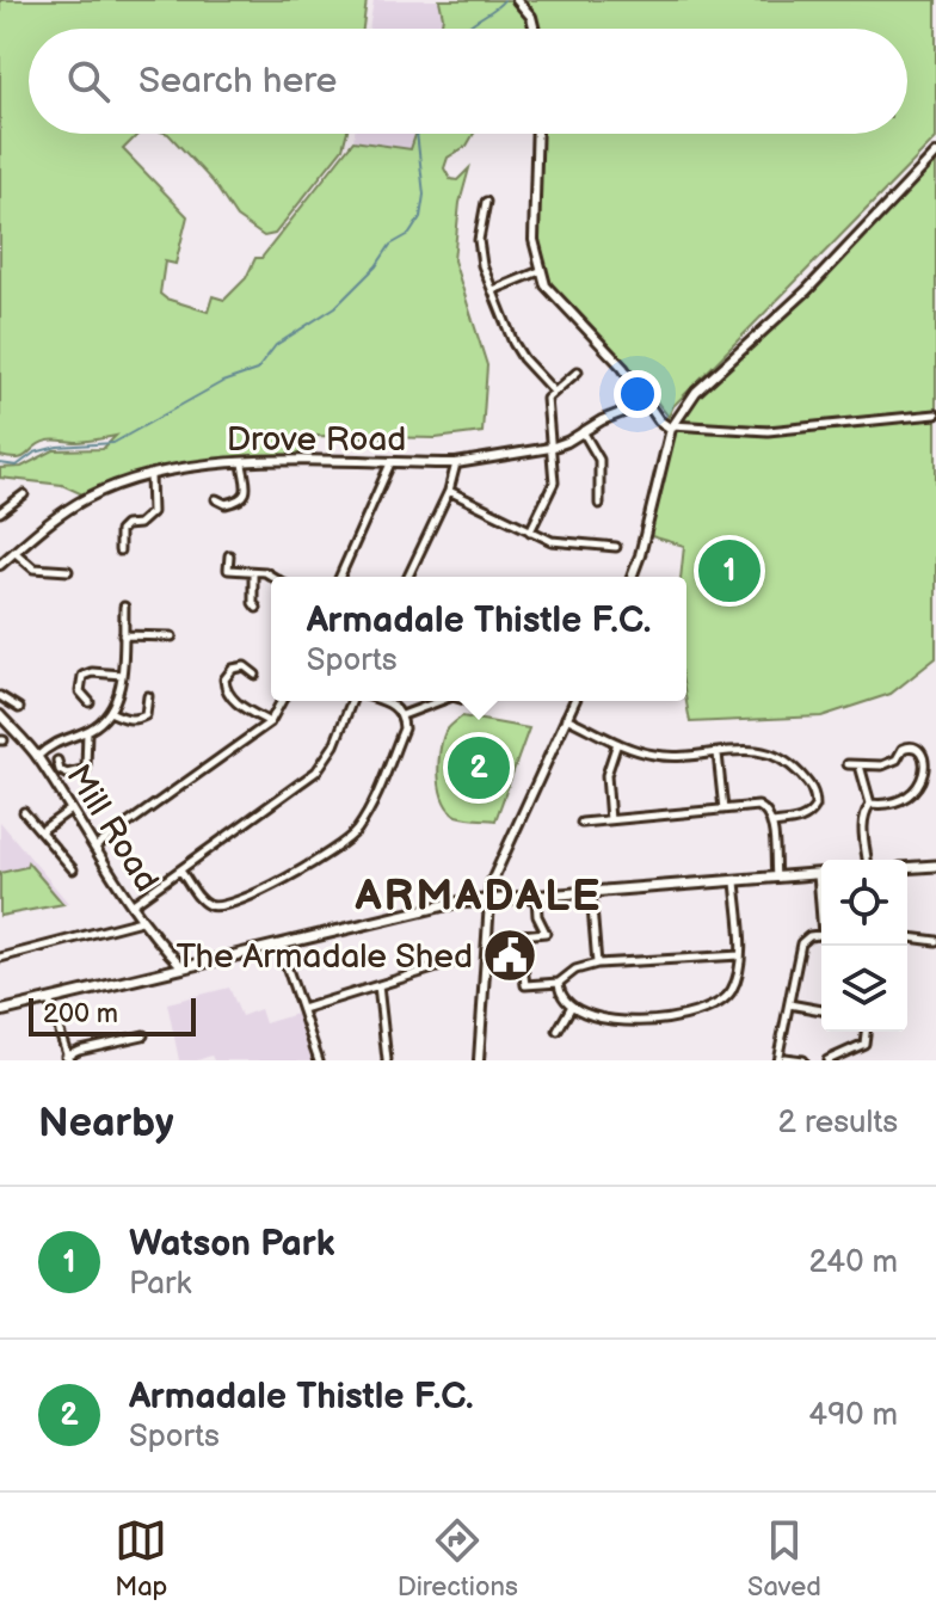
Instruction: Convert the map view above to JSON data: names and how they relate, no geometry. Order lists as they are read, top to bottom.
{
  "streets": {
    "street": ["Drove Road", "Mill Road"]
  },
  "districts": ["ARMADALE"],
  "places": {
    "public building": ["The Armadale Shed"]
  },
  "scale_bar": "200 m",
  "page": {
    "search": "Search here",
    "pins": ["1", "2"],
    "popup": ["Armadale Thistle F.C.", "Sports"],
    "scale": "200 m",
    "heading": ["Nearby", "2 results"],
    "list": [
      {
        "mark": "1",
        "name": "Watson Park",
        "note": "Park",
        "value": "240 m"
      },
      {
        "mark": "2",
        "name": "Armadale Thistle F.C.",
        "note": "Sports",
        "value": "490 m"
      }
    ],
    "nav": ["Map", "Directions", "Saved"]
  }
}
